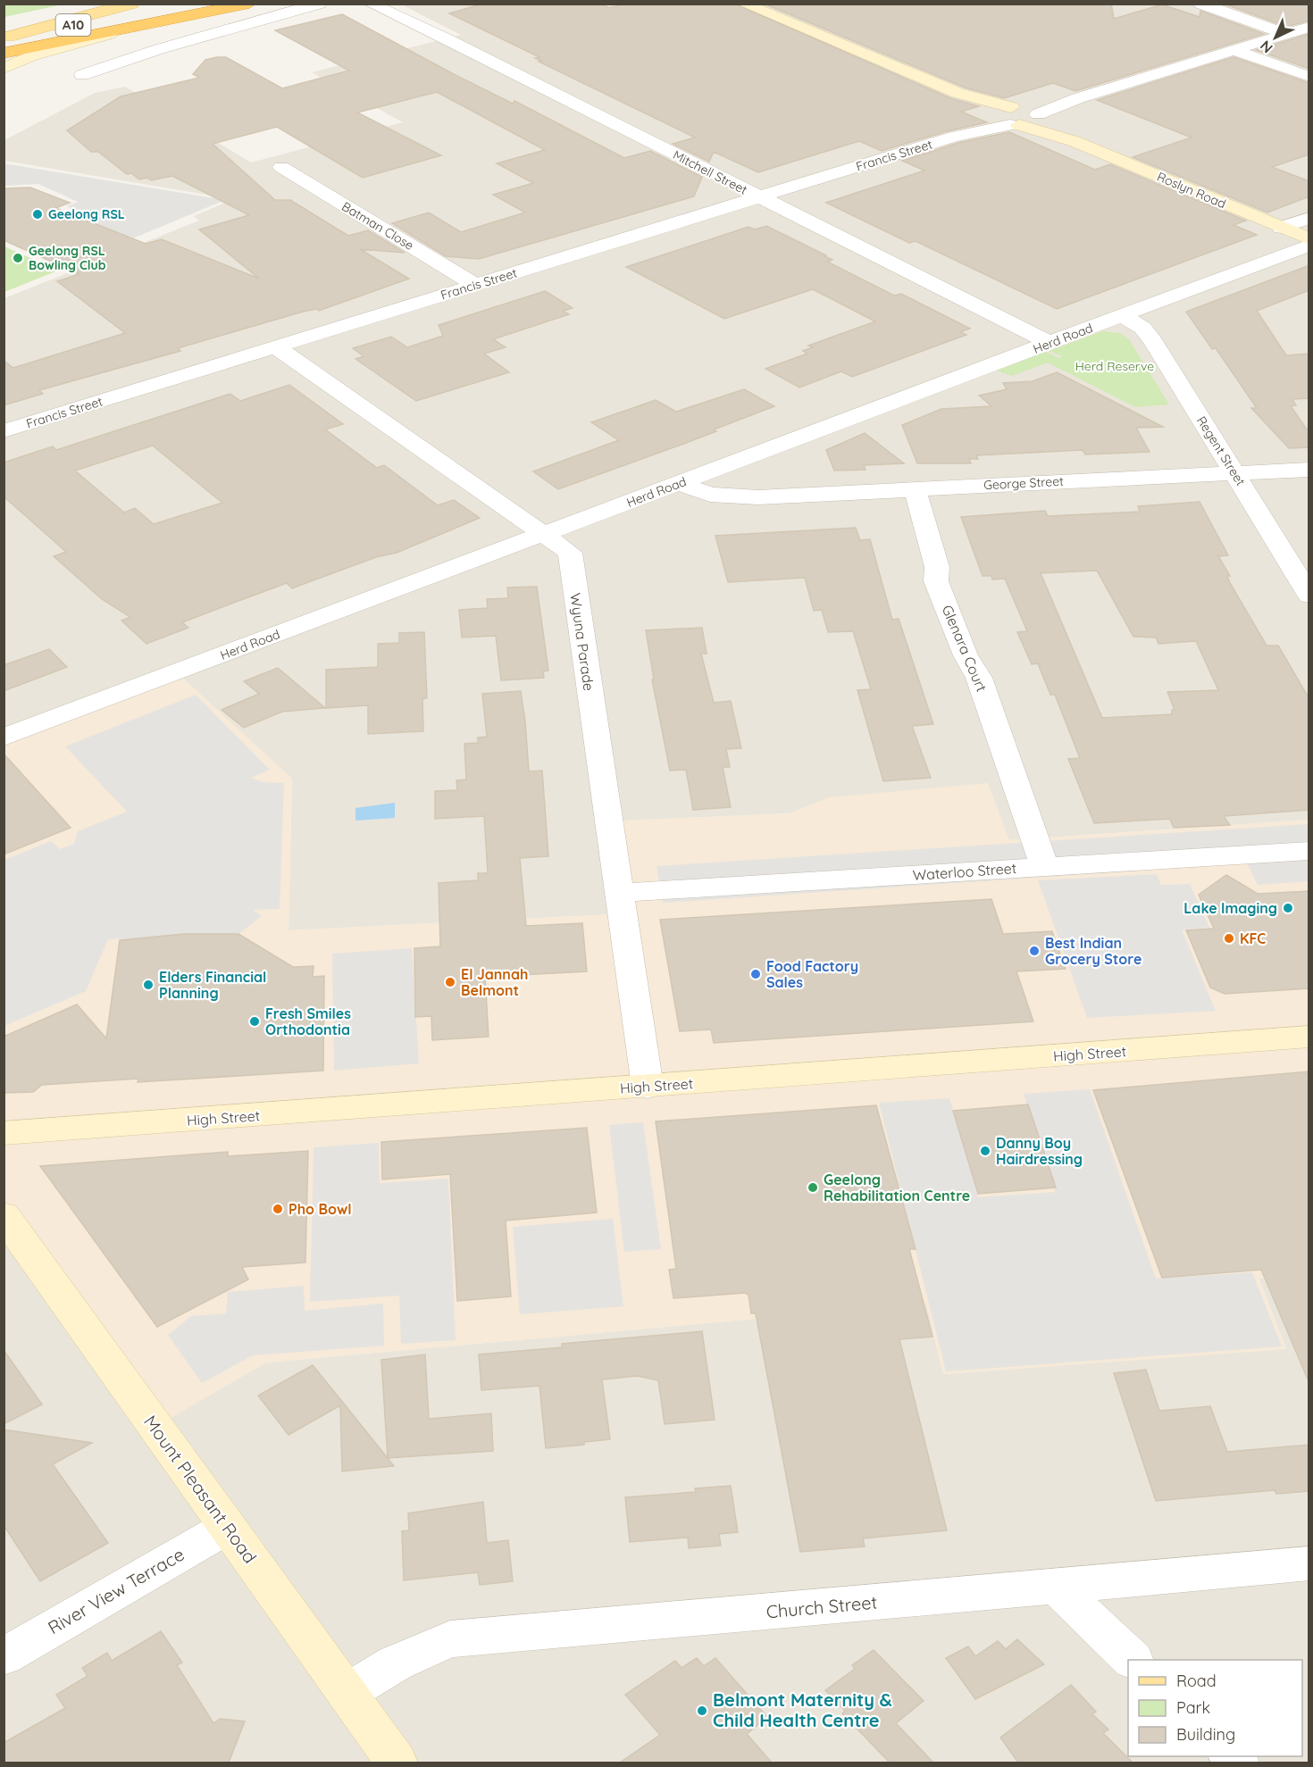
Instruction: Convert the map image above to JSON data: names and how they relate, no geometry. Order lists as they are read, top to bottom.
{
  "streets": {
    "highway": ["A10"],
    "street": [
      "Francis Street",
      "Mitchell Street",
      "Roslyn Road",
      "Batman Close",
      "Herd Road",
      "Regent Street",
      "George Street",
      "Wyuna Parade",
      "Glenara Court",
      "Waterloo Street",
      "High Street",
      "Mount Pleasant Road",
      "River View Terrace",
      "Church Street"
    ]
  },
  "crossings": [
    ["Francis Street", "Mitchell Street"],
    ["Francis Street", "Roslyn Road"],
    ["Francis Street", "Batman Close"],
    ["Francis Street", "Wyuna Parade"],
    ["Mitchell Street", "Herd Road"],
    ["Herd Road", "Regent Street"],
    ["Herd Road", "George Street"],
    ["Herd Road", "Wyuna Parade"],
    ["Regent Street", "George Street"],
    ["George Street", "Glenara Court"],
    ["Wyuna Parade", "Waterloo Street"],
    ["Wyuna Parade", "High Street"],
    ["Glenara Court", "Waterloo Street"],
    ["Mount Pleasant Road", "River View Terrace"],
    ["Mount Pleasant Road", "Church Street"]
  ],
  "parks": ["Herd Reserve"],
  "places": [
    "Geelong RSL",
    "Geelong RSL Bowling Club",
    "Lake Imaging",
    "KFC",
    "Best Indian Grocery Store",
    "Food Factory Sales",
    "El Jannah Belmont",
    "Elders Financial Planning",
    "Fresh Smiles Orthodontia",
    "Danny Boy Hairdressing",
    "Geelong Rehabilitation Centre",
    "Pho Bowl",
    "Belmont Maternity & Child Health Centre"
  ],
  "legend": ["Road", "Park", "Building"],
  "north": "bottom left"
}
